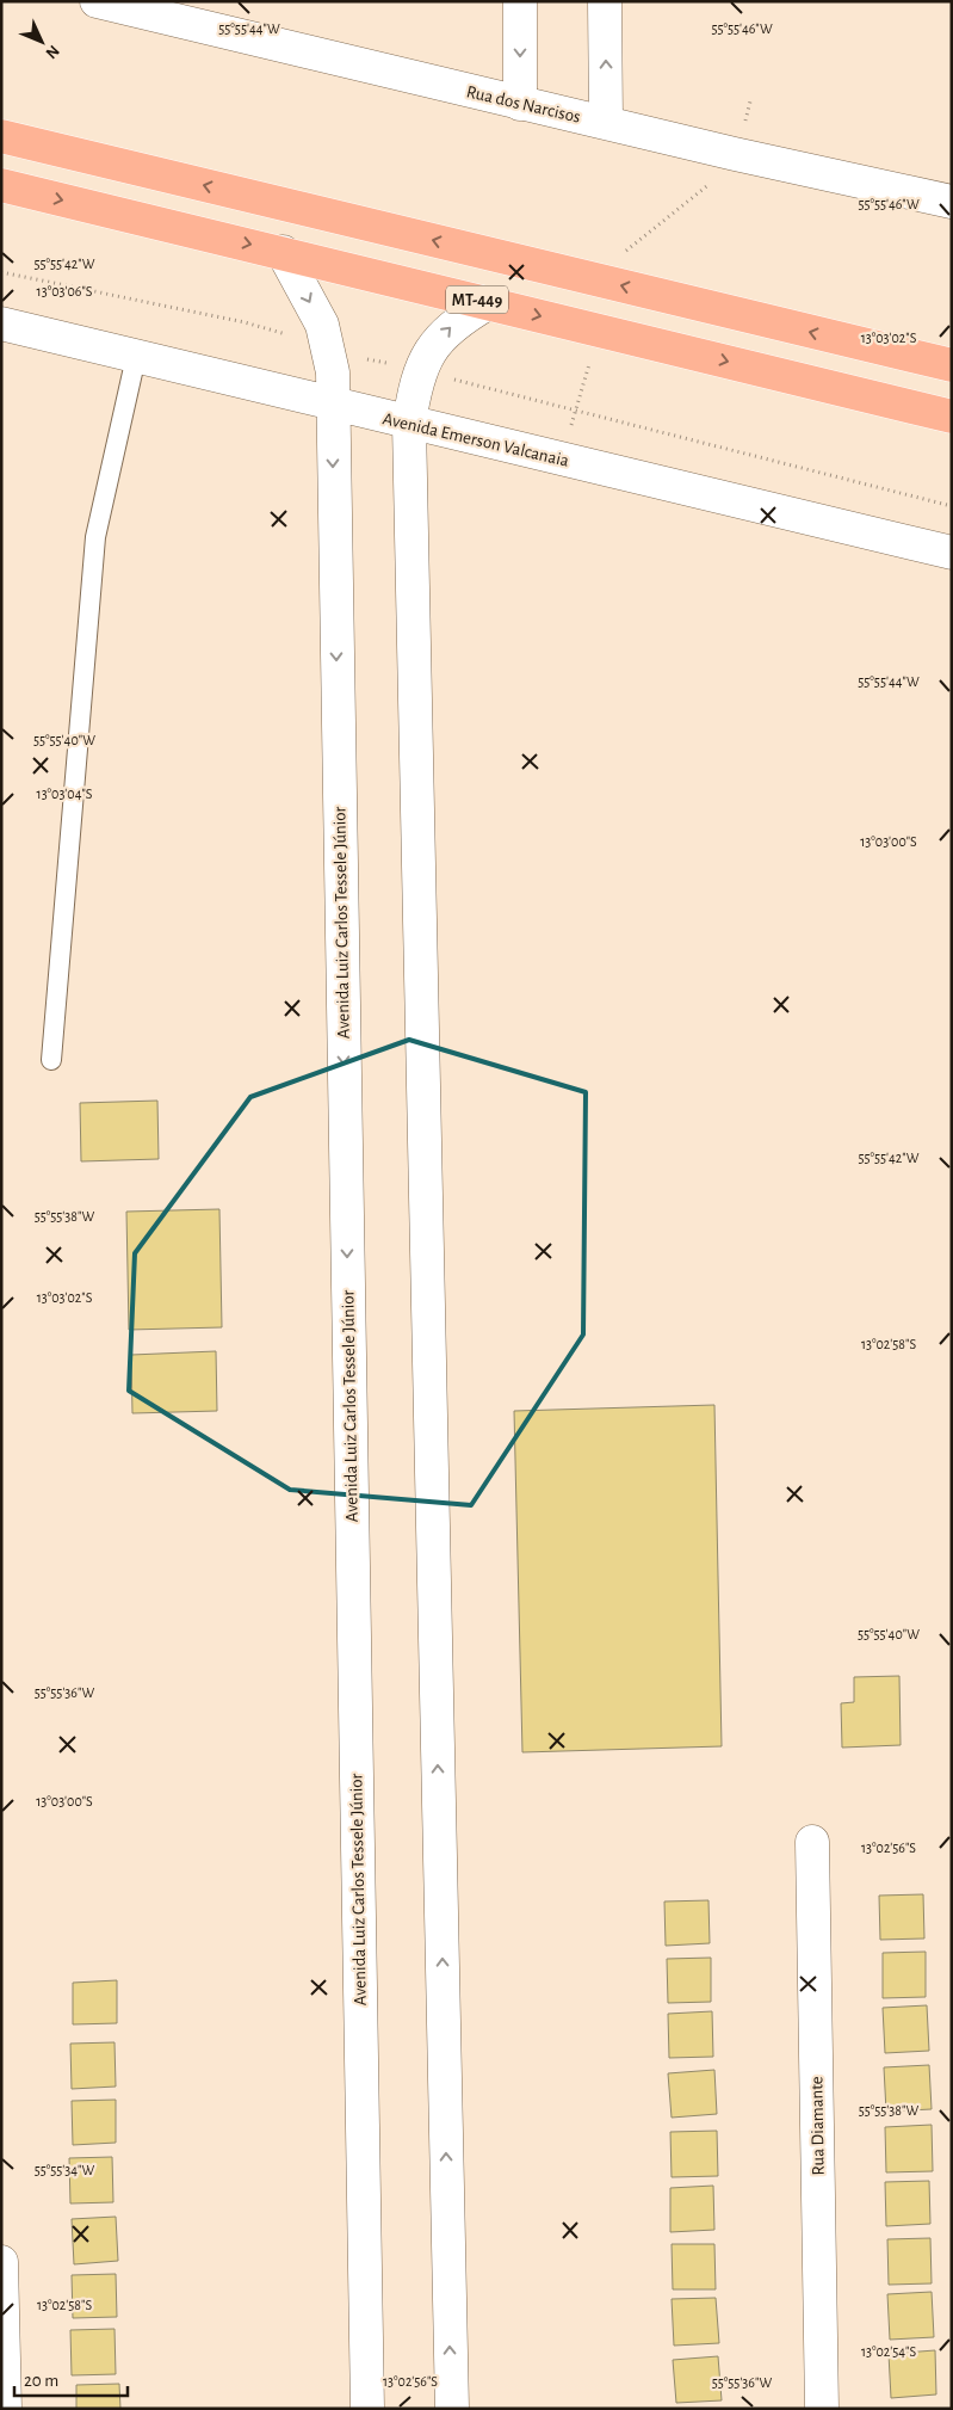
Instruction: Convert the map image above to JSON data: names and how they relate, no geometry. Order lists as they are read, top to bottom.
{
  "streets": {
    "main road": ["MT-449"],
    "street": [
      "Rua dos Narcisos",
      "Avenida Emerson Valcanaia",
      "Avenida Luiz Carlos Tessele Júnior",
      "Rua Diamante"
    ]
  },
  "crossings": [
    ["MT-449", "Avenida Luiz Carlos Tessele Júnior"],
    ["Avenida Emerson Valcanaia", "Avenida Luiz Carlos Tessele Júnior"]
  ],
  "scale_bar": "20 m",
  "north": "bottom right",
  "coordinates": [
    "55°55'44\"W",
    "55°55'46\"W",
    "55°55'42\"W",
    "13°03'06\"S",
    "13°03'02\"S",
    "55°55'40\"W",
    "13°03'04\"S",
    "13°03'00\"S",
    "55°55'38\"W",
    "13°02'58\"S",
    "55°55'36\"W",
    "13°02'56\"S",
    "55°55'34\"W",
    "13°02'54\"S"
  ]
}
